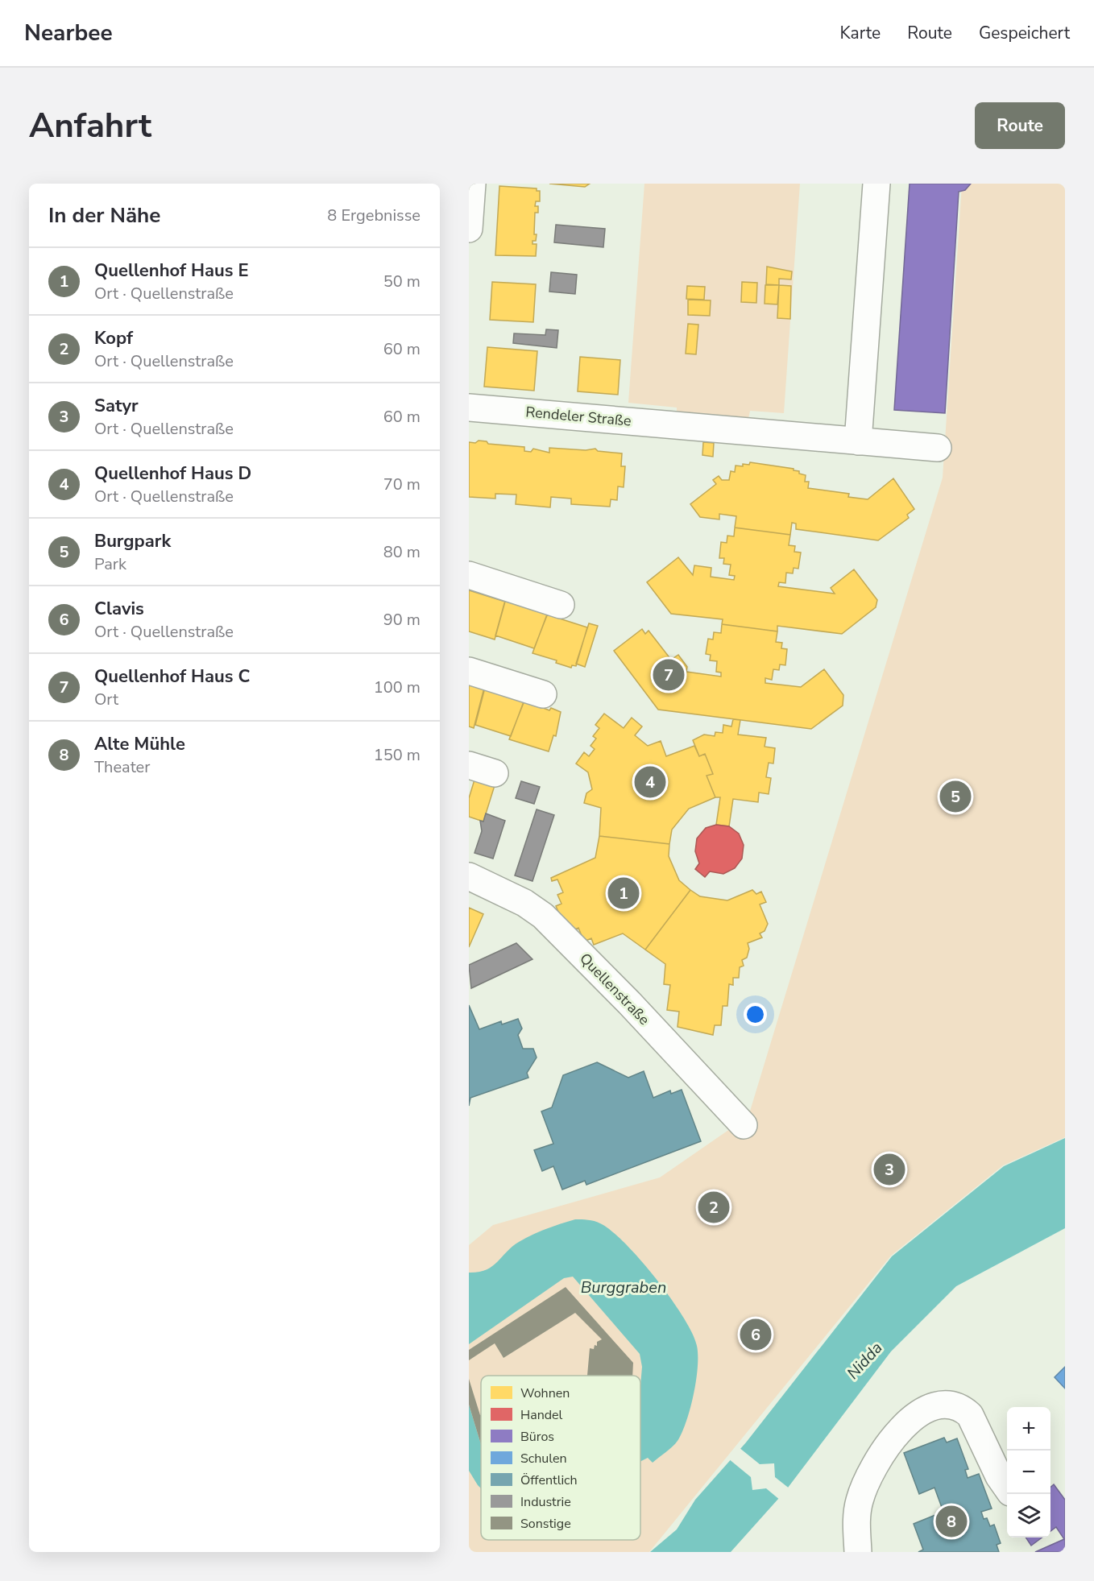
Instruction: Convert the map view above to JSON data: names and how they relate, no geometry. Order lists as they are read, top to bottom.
{
  "streets": {
    "street": ["Rendeler Straße", "Quellenstraße"]
  },
  "water": ["Burggraben", "Nidda"],
  "legend": [
    "Wohnen",
    "Handel",
    "Büros",
    "Schulen",
    "Öffentlich",
    "Industrie",
    "Sonstige"
  ],
  "page": {
    "header": "Nearbee",
    "nav": ["Karte", "Route", "Gespeichert"],
    "buttons": "Route",
    "title": "Anfahrt",
    "heading": ["In der Nähe", "8 Ergebnisse"],
    "list": [
      {
        "mark": "1",
        "name": "Quellenhof Haus E",
        "note": "Ort · Quellenstraße",
        "value": "50 m"
      },
      {
        "mark": "2",
        "name": "Kopf",
        "note": "Ort · Quellenstraße",
        "value": "60 m"
      },
      {
        "mark": "3",
        "name": "Satyr",
        "note": "Ort · Quellenstraße",
        "value": "60 m"
      },
      {
        "mark": "4",
        "name": "Quellenhof Haus D",
        "note": "Ort · Quellenstraße",
        "value": "70 m"
      },
      {
        "mark": "5",
        "name": "Burgpark",
        "note": "Park",
        "value": "80 m"
      },
      {
        "mark": "6",
        "name": "Clavis",
        "note": "Ort · Quellenstraße",
        "value": "90 m"
      },
      {
        "mark": "7",
        "name": "Quellenhof Haus C",
        "note": "Ort",
        "value": "100 m"
      },
      {
        "mark": "8",
        "name": "Alte Mühle",
        "note": "Theater",
        "value": "150 m"
      }
    ],
    "pins": [
      "7",
      "4",
      "5",
      "1",
      "3",
      "2",
      "6",
      "8"
    ],
    "map_buttons": ["+", "−"]
  }
}
